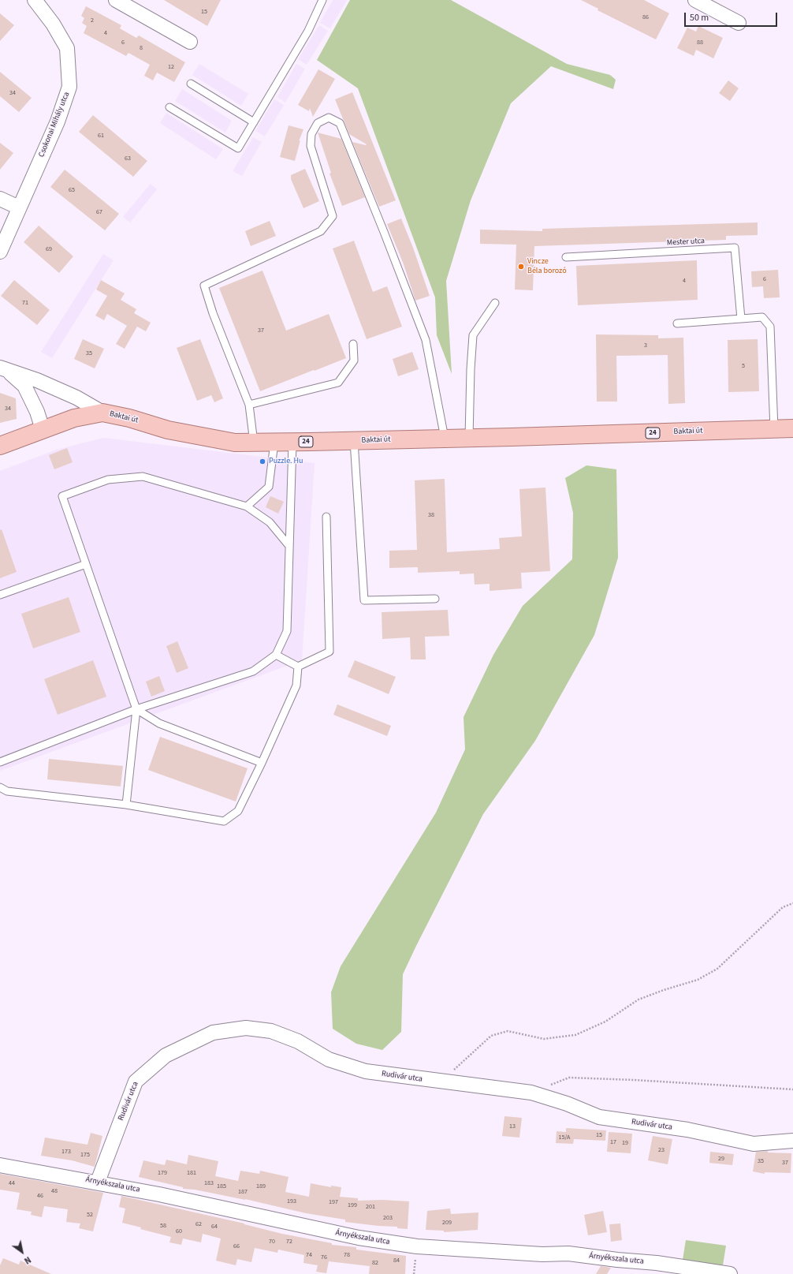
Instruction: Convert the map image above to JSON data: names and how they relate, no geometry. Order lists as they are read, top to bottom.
{
  "streets": {
    "main road": ["Baktai út", "24"],
    "street": ["Csokonai Mihály utca", "Rudivár utca", "Árnyékszala utca"],
    "lane": ["Mester utca"]
  },
  "crossings": [
    ["Baktai út", "24"],
    ["Rudivár utca", "Árnyékszala utca"]
  ],
  "places": ["Vincze Béla borozó", "Puzzle. Hu"],
  "house_numbers": [
    "15",
    "86",
    "2",
    "4",
    "6",
    "88",
    "8",
    "12",
    "34",
    "61",
    "63",
    "65",
    "67",
    "69",
    "6",
    "4",
    "71",
    "37",
    "3",
    "35",
    "5",
    "34",
    "38",
    "13",
    "15",
    "15/A",
    "17",
    "19",
    "23",
    "173",
    "175",
    "29",
    "35",
    "37",
    "179",
    "181",
    "44",
    "183",
    "185",
    "189",
    "48",
    "187",
    "46",
    "193",
    "197",
    "199",
    "201",
    "52",
    "203",
    "209",
    "62",
    "58",
    "64",
    "60",
    "70",
    "72",
    "66",
    "74",
    "78",
    "76",
    "84",
    "82"
  ],
  "scale_bar": "50 m",
  "north": "bottom right"
}
